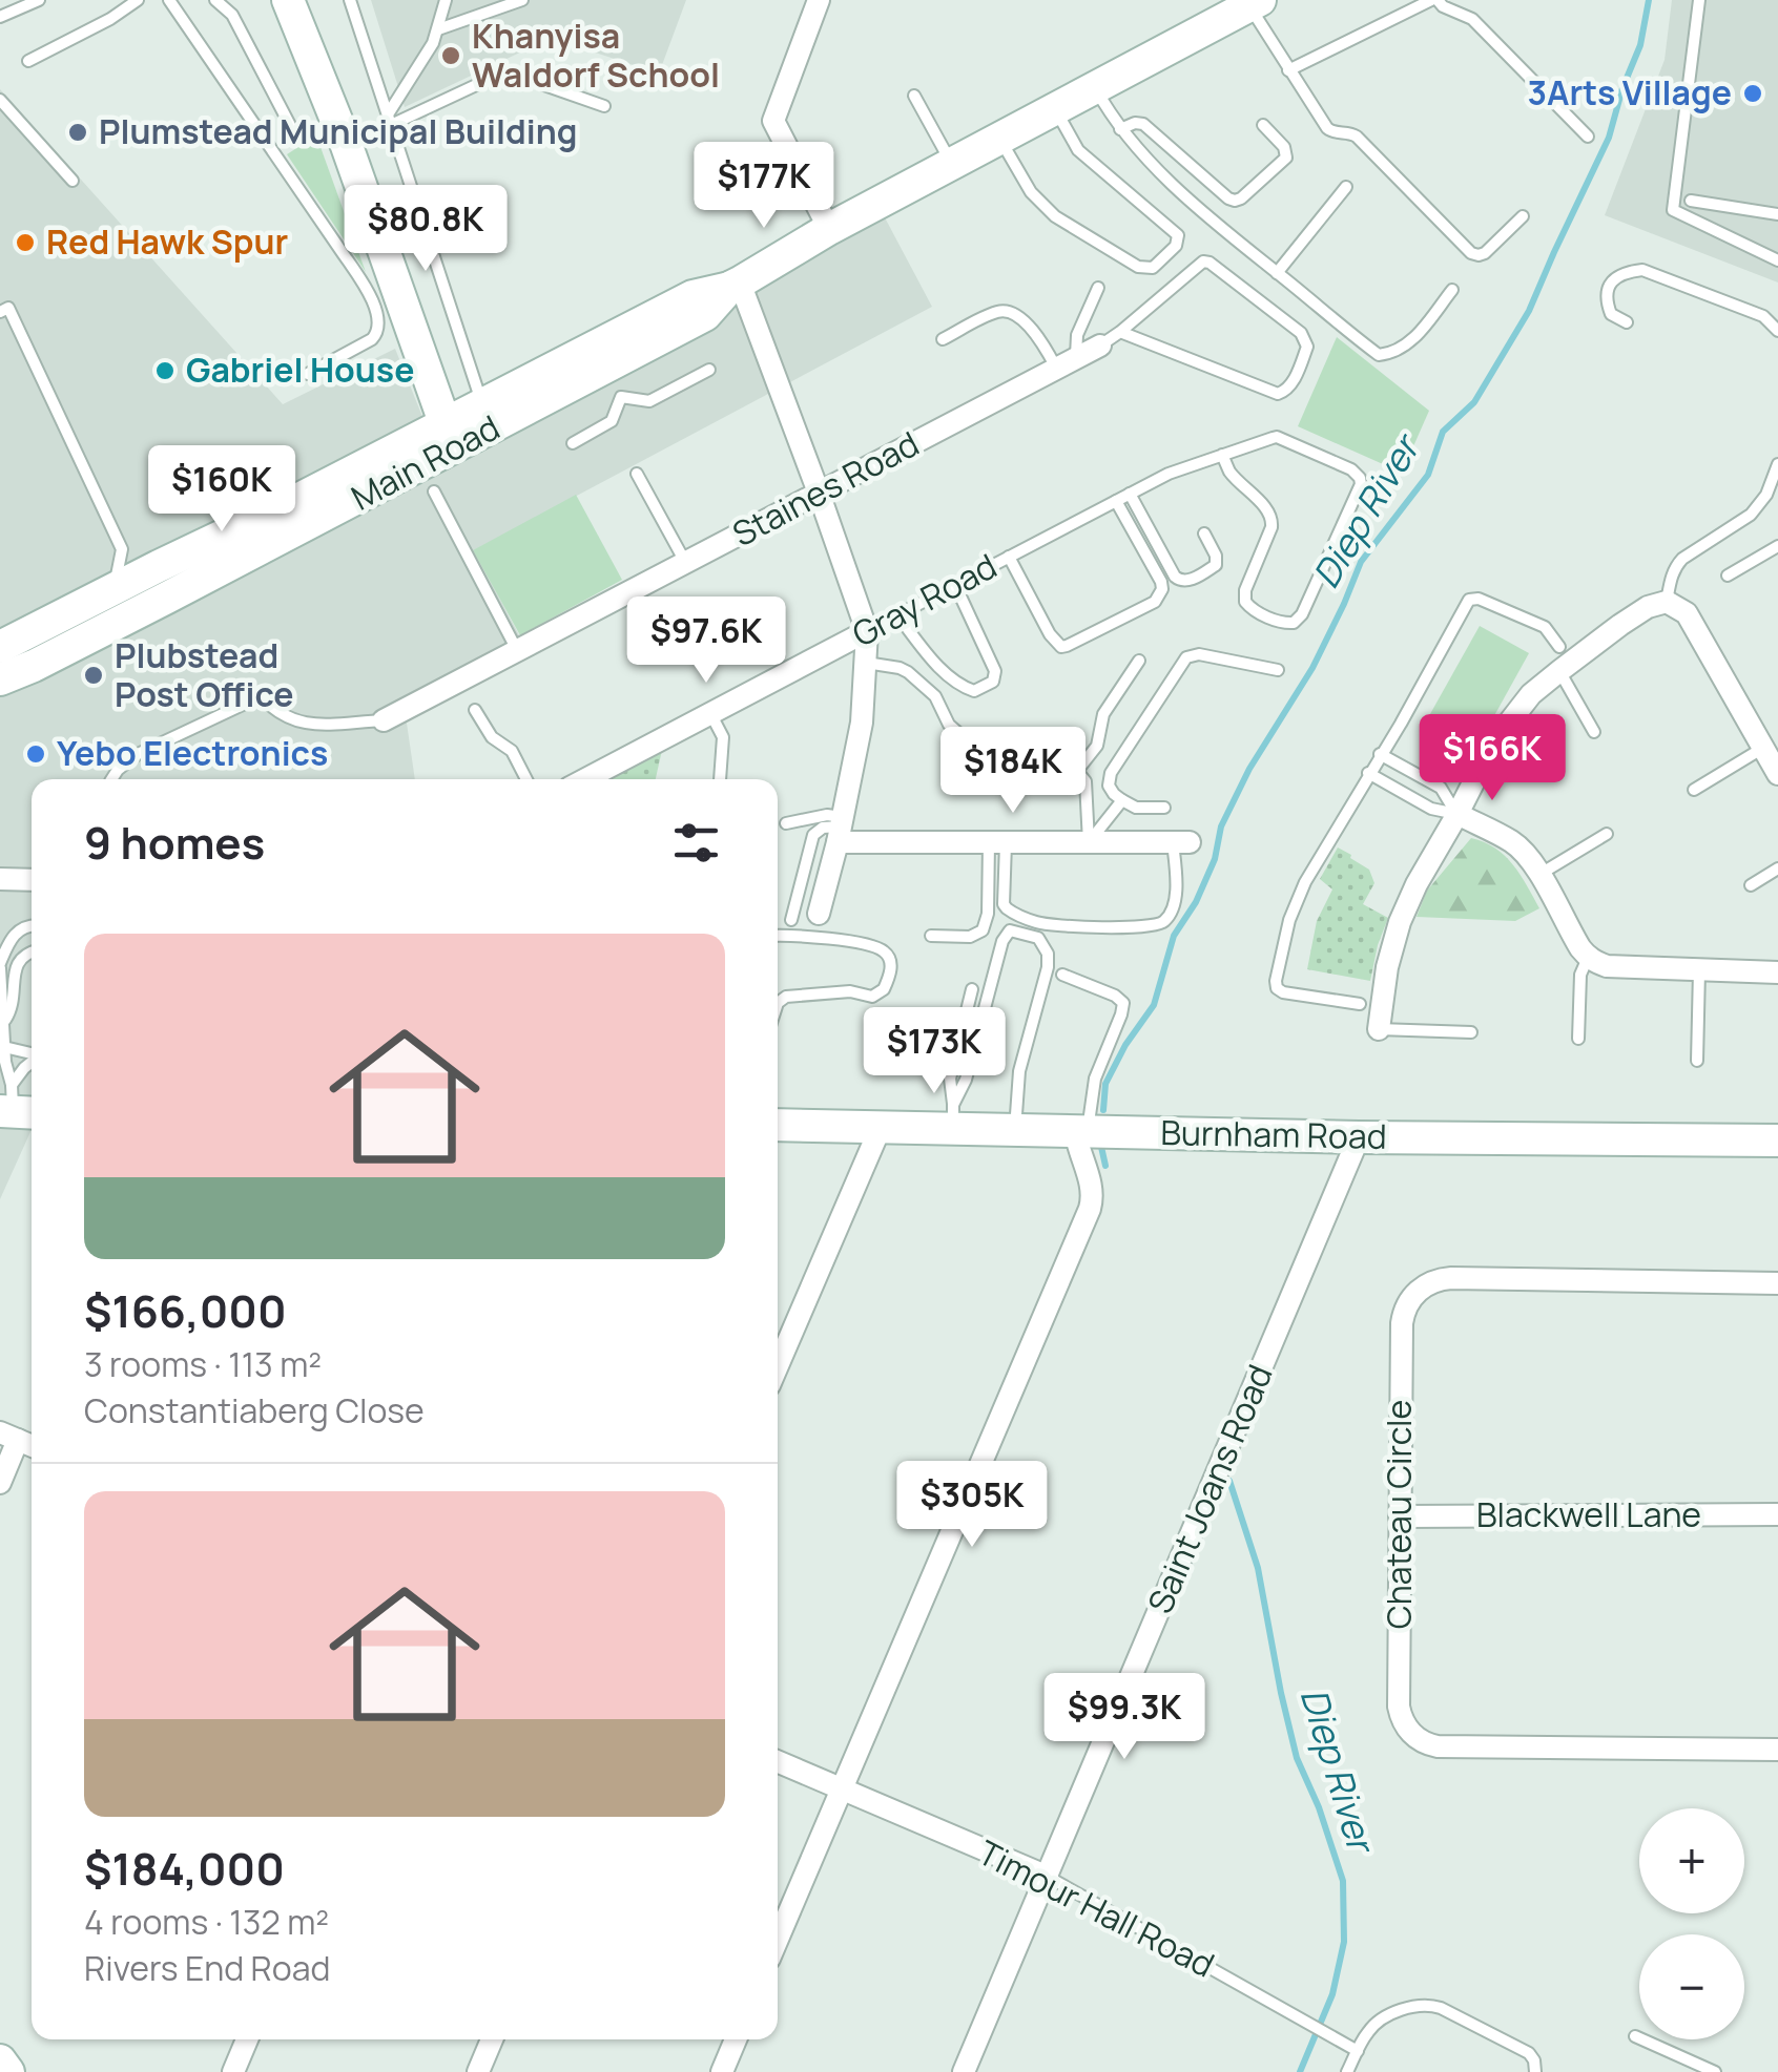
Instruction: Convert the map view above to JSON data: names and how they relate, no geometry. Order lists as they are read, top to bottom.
{
  "streets": {
    "main road": ["Main Road", "Burnham Road"],
    "street": [
      "Staines Road",
      "Gray Road",
      "Saint Joans Road",
      "Chateau Circle",
      "Blackwell Lane",
      "Timour Hall Road"
    ]
  },
  "crossings": [
    ["Burnham Road", "Saint Joans Road"],
    ["Saint Joans Road", "Timour Hall Road"],
    ["Chateau Circle", "Blackwell Lane"]
  ],
  "water": ["Diep River"],
  "places": [
    "Khanyisa Waldorf School",
    "3Arts Village",
    "Plumstead Municipal Building",
    "Red Hawk Spur",
    "Gabriel House",
    "Plubstead Post Office",
    "Yebo Electronics"
  ],
  "page": {
    "price": [
      "$177K",
      "$80.8K",
      "$160K",
      "$97.6K",
      "$166K",
      "$184K",
      "$173K",
      "$305K",
      "$99.3K"
    ],
    "heading": "9 homes",
    "list": [
      {
        "name": "$166,000",
        "note": "3 rooms · 113 m² · Constantiaberg Close"
      },
      {
        "name": "$184,000",
        "note": "4 rooms · 132 m² · Rivers End Road"
      }
    ],
    "map_buttons": ["+", "−"]
  }
}
